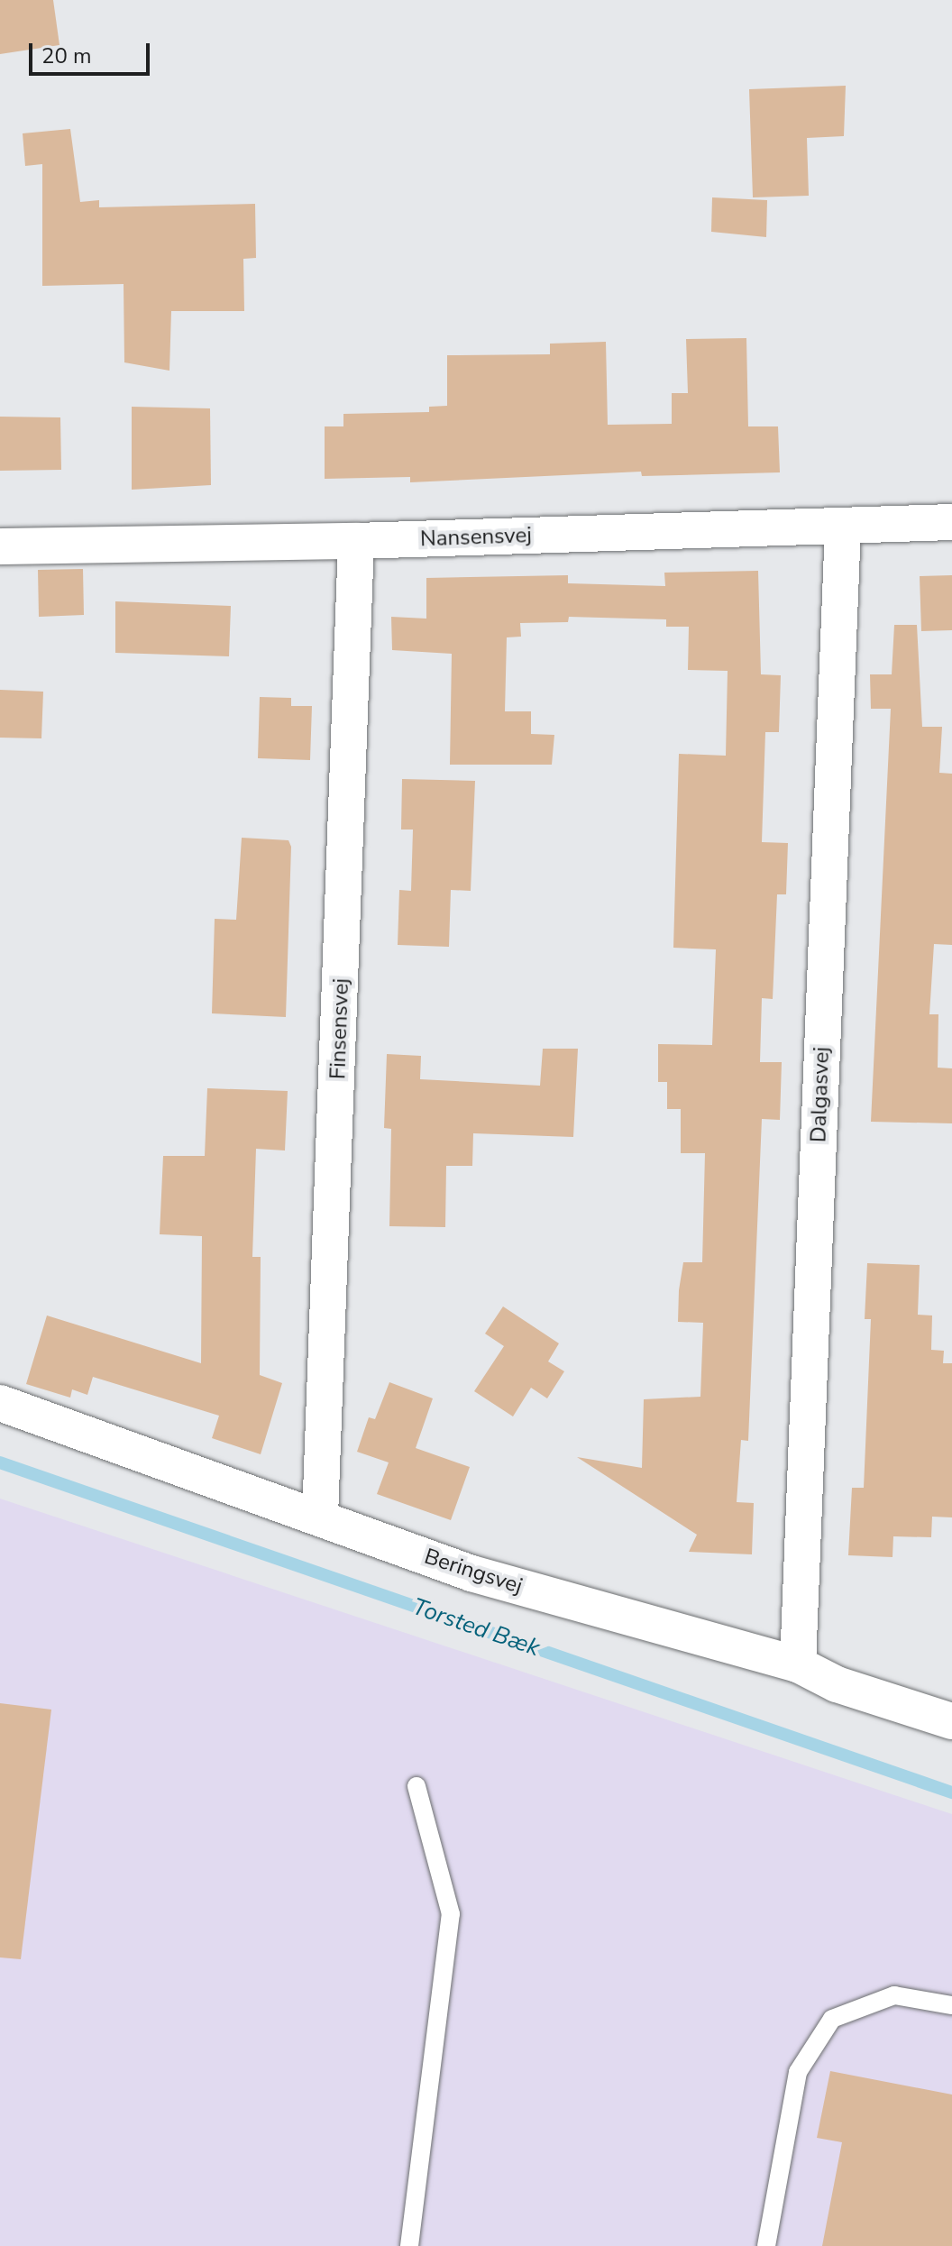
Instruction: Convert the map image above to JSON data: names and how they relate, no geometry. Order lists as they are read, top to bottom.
{
  "streets": {
    "street": [
      "Nansensvej",
      "Finsensvej",
      "Dalgasvej",
      "Beringsvej"
    ]
  },
  "crossings": [
    ["Nansensvej", "Finsensvej"],
    ["Nansensvej", "Dalgasvej"],
    ["Finsensvej", "Beringsvej"],
    ["Dalgasvej", "Beringsvej"]
  ],
  "water": ["Torsted Bæk"],
  "scale_bar": "20 m"
}
